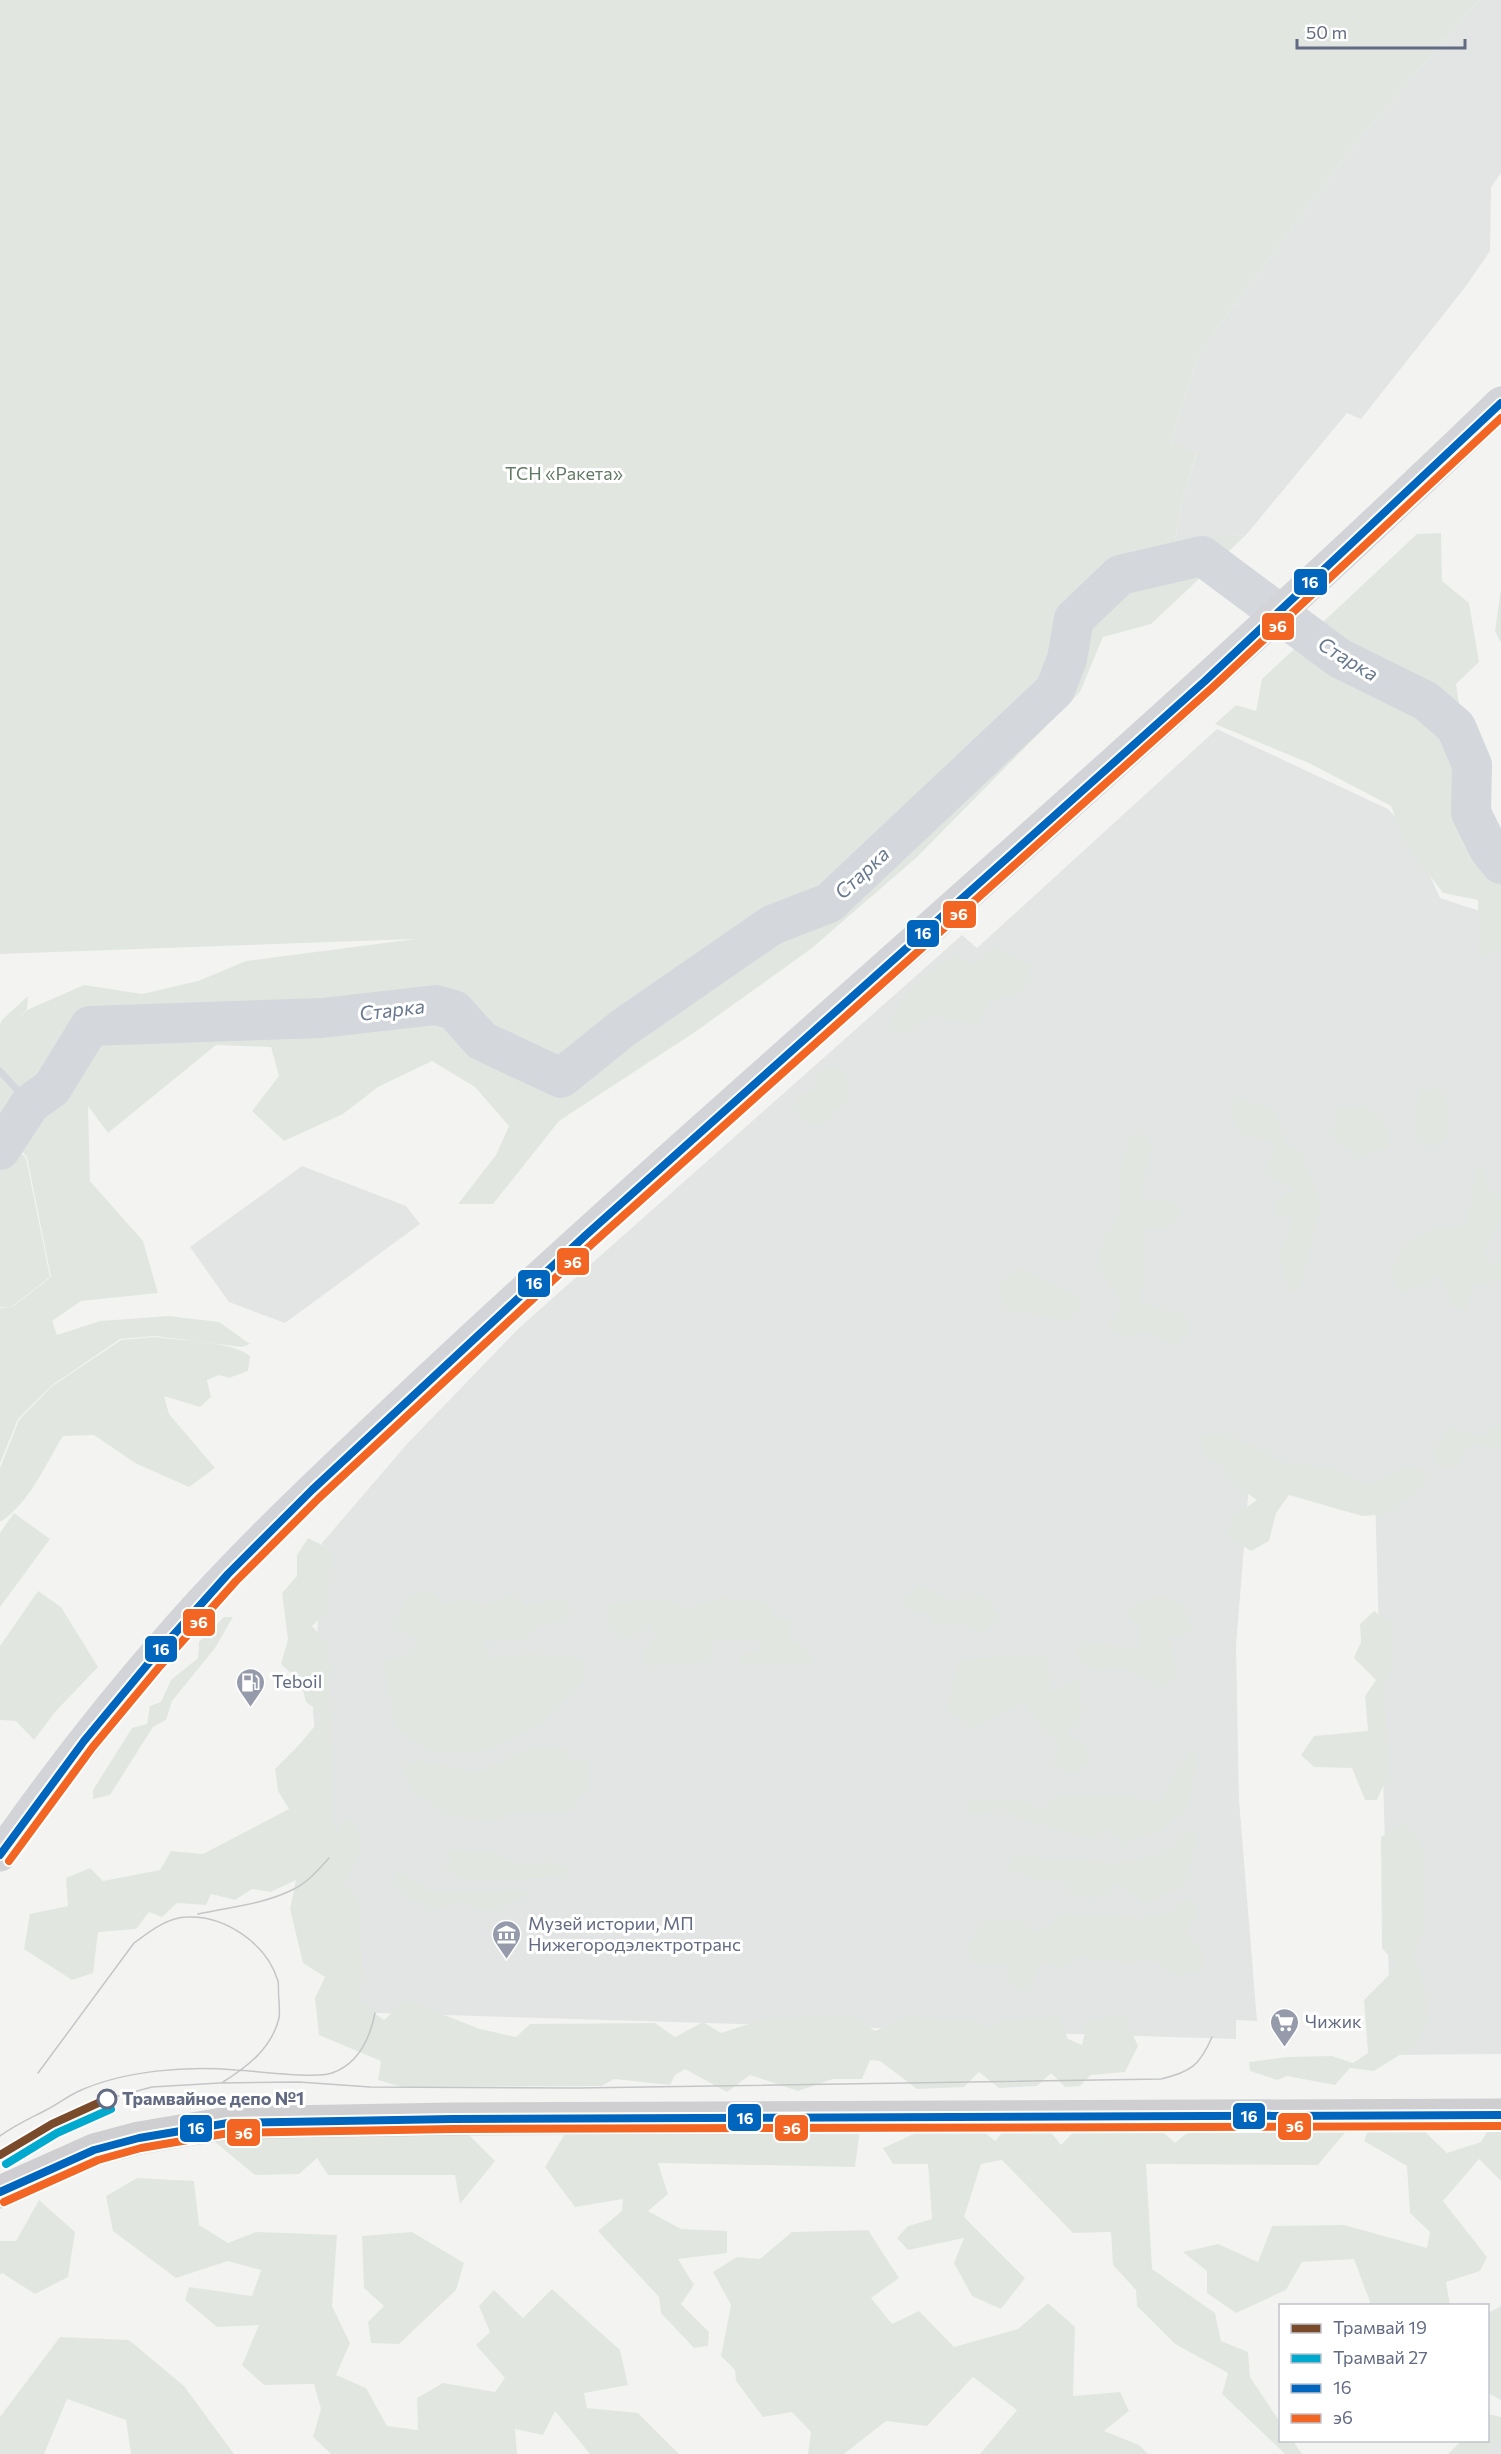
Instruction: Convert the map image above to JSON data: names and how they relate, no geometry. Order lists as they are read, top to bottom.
{
  "water": ["Старка"],
  "parks": ["ТСН «Ракета»"],
  "places": {
    "fuel station": ["Teboil"],
    "museum": ["Музей истории, МП Нижегородэлектротранс"],
    "supermarket": ["Чижик"],
    "other": ["Трамвайное депо №1"]
  },
  "lines": [
    "transit line 16",
    "transit line э6",
    "tram line 19",
    "tram line 27"
  ],
  "legend": [
    "Трамвай 19",
    "Трамвай 27",
    "16",
    "э6"
  ],
  "scale_bar": "50 m"
}
